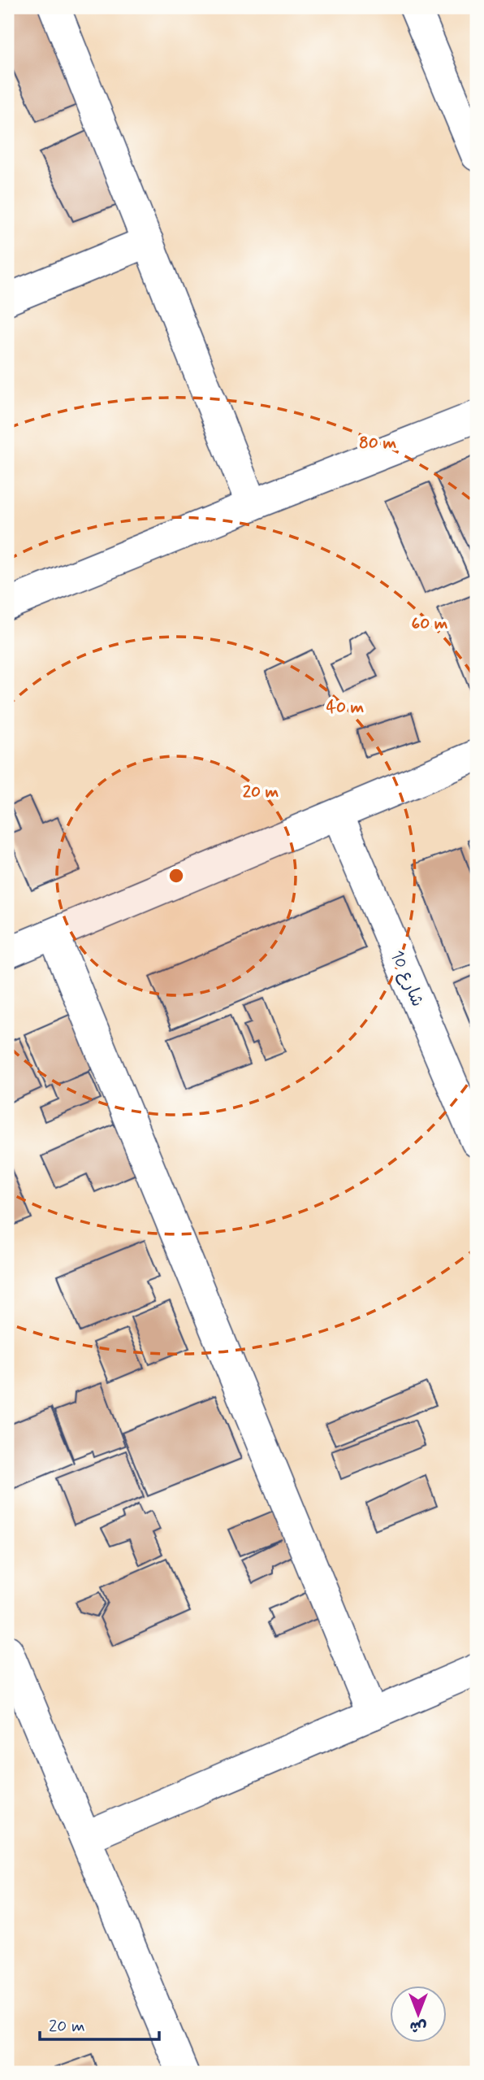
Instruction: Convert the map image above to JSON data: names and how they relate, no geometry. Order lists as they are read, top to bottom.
{
  "streets": {
    "street": ["شارع 10"]
  },
  "scale_bar": "20 m",
  "north": "bottom",
  "rings": [
    "80 m",
    "60 m",
    "40 m",
    "20 m"
  ]
}
